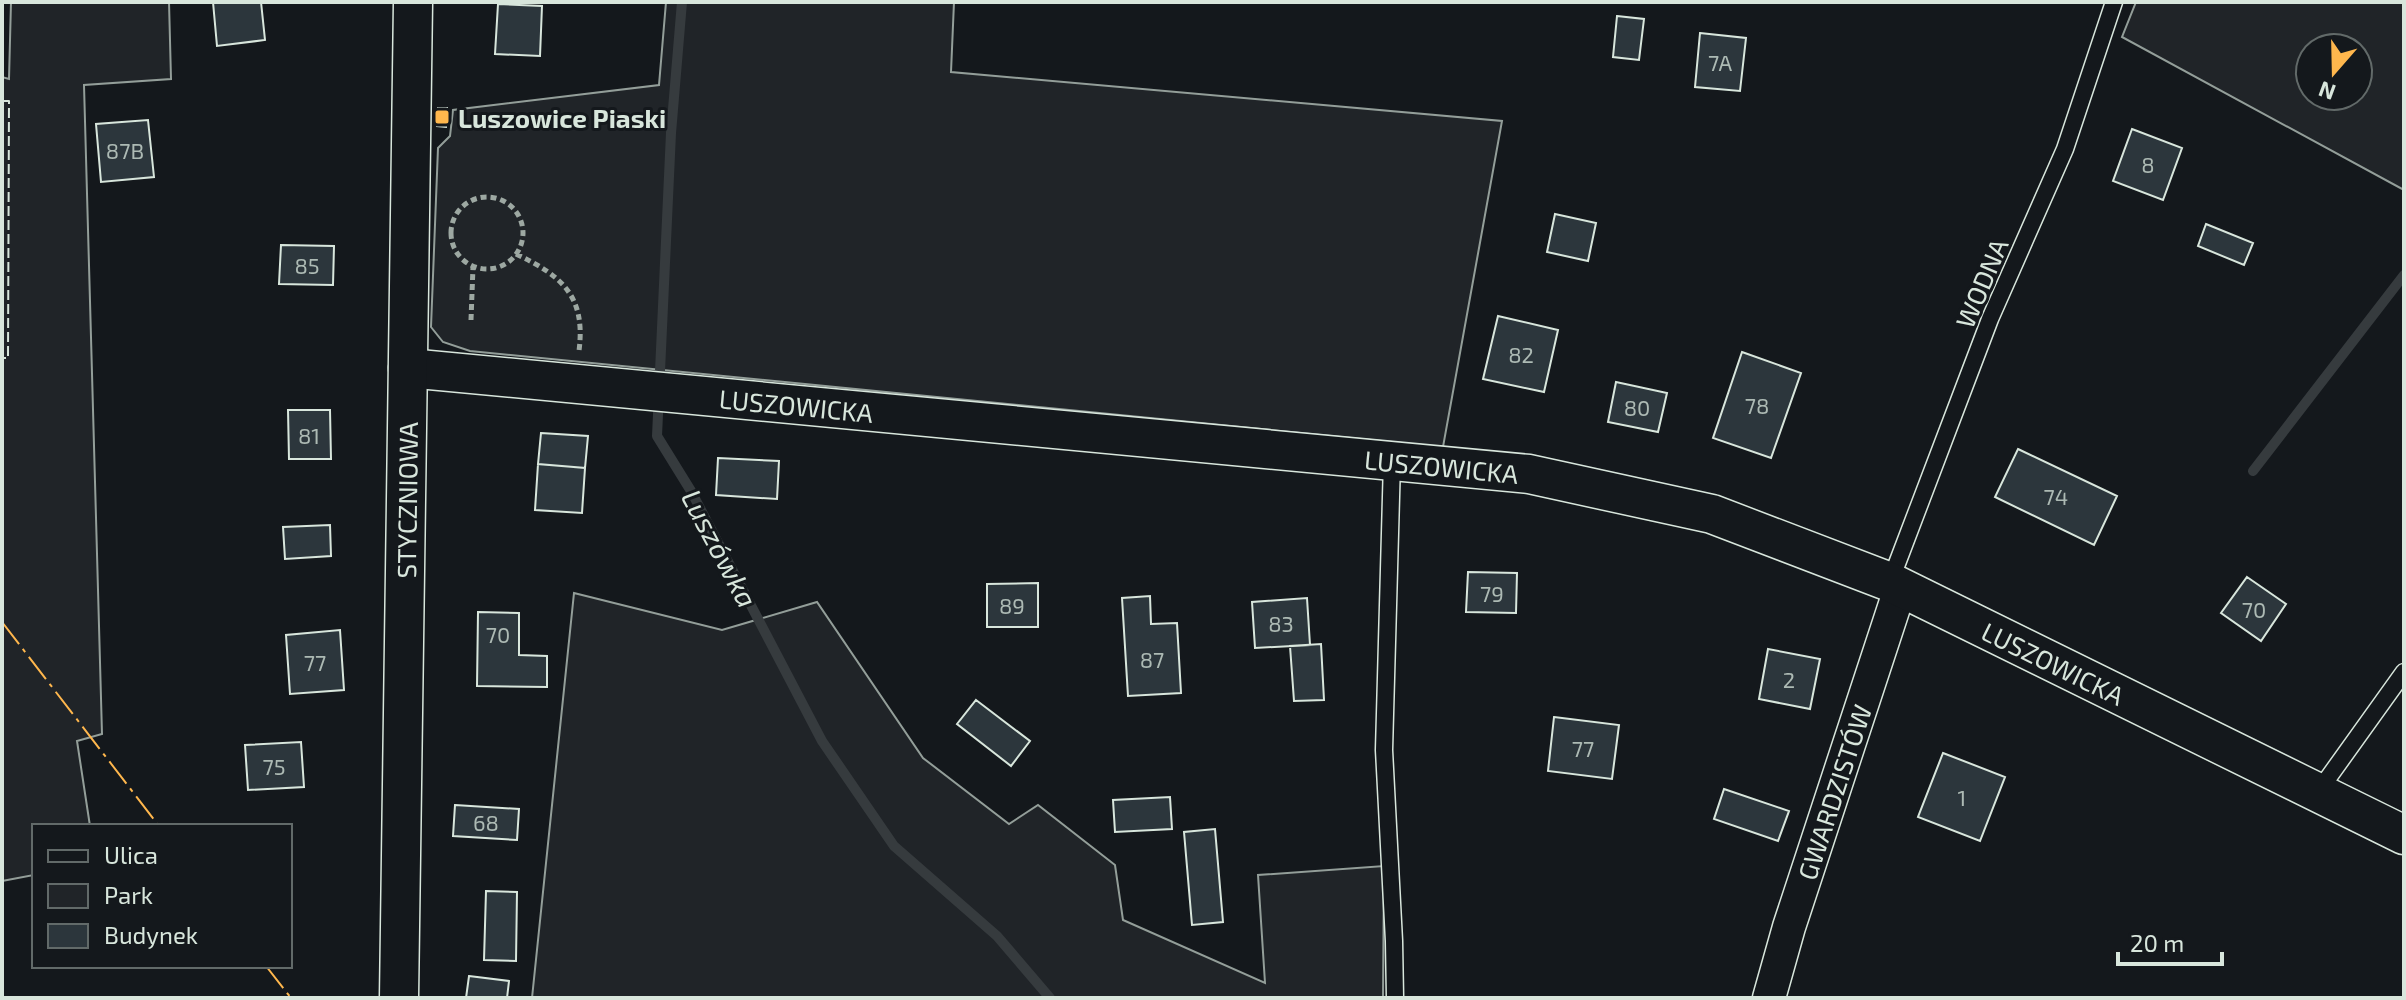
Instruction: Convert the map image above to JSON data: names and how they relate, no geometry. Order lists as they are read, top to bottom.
{
  "streets": {
    "street": ["LUSZOWICKA", "STYCZNIOWA", "GWARDZISTÓW"],
    "lane": ["WODNA"]
  },
  "crossings": [
    ["WODNA", "LUSZOWICKA"],
    ["WODNA", "GWARDZISTÓW"],
    ["LUSZOWICKA", "STYCZNIOWA"],
    ["LUSZOWICKA", "GWARDZISTÓW"]
  ],
  "water": ["Luszówka"],
  "places": {
    "transit": ["Luszowice Piaski"]
  },
  "house_numbers": [
    "7A",
    "87B",
    "8",
    "85",
    "82",
    "78",
    "80",
    "81",
    "74",
    "79",
    "89",
    "70",
    "83",
    "70",
    "87",
    "77",
    "2",
    "77",
    "75",
    "1",
    "68"
  ],
  "legend": ["Ulica", "Park", "Budynek"],
  "scale_bar": "20 m",
  "north": "bottom"
}
